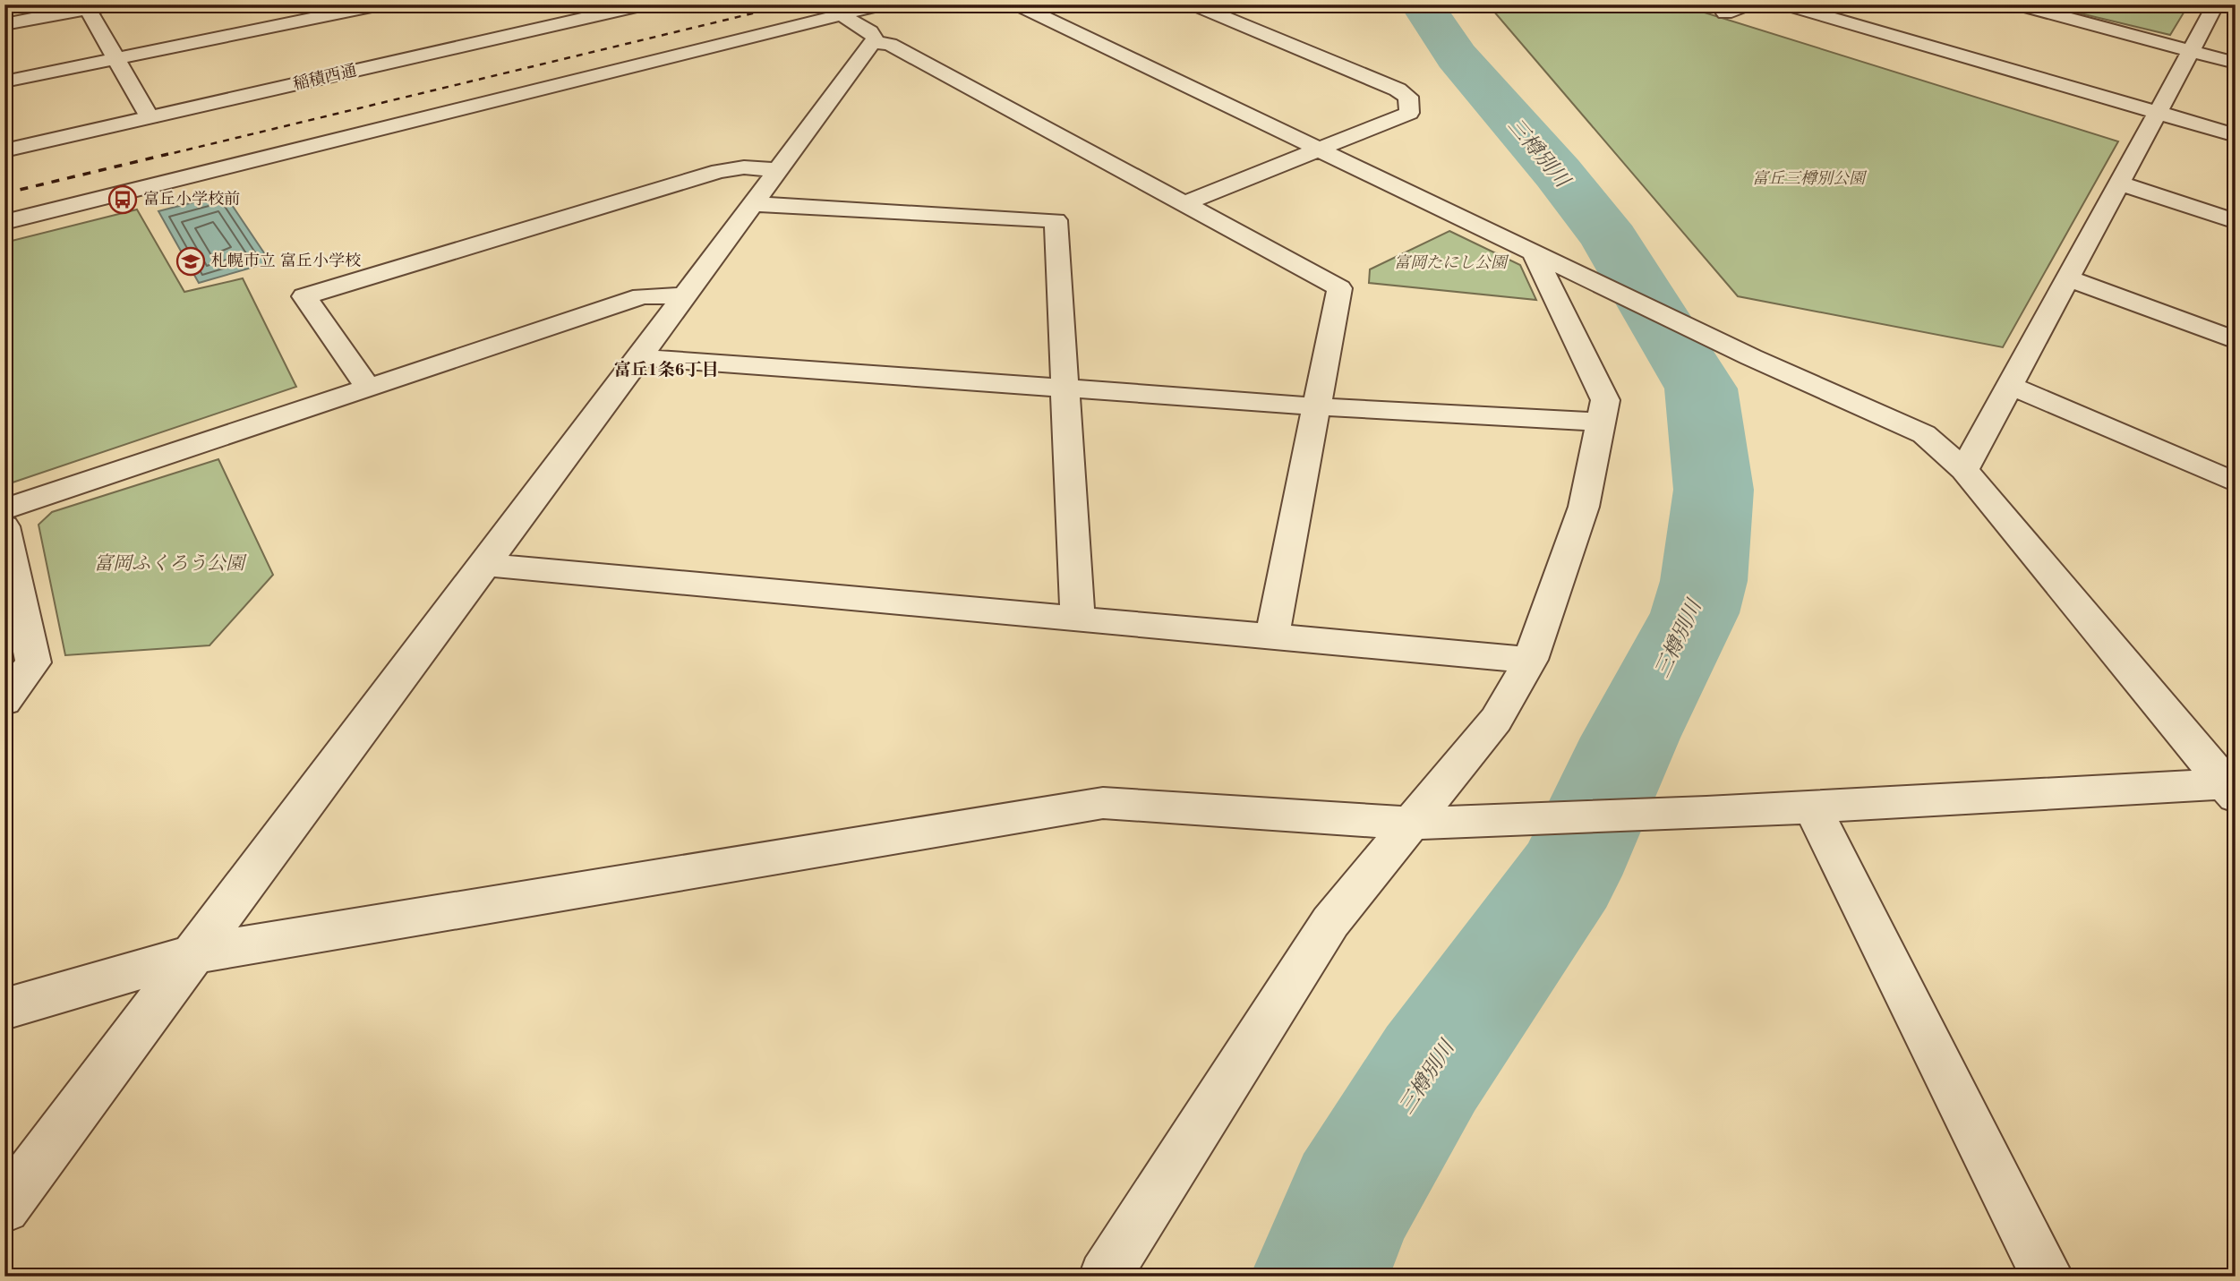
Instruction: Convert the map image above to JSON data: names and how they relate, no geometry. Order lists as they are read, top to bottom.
{
  "streets": {
    "street": ["稲積西通"]
  },
  "districts": ["富丘1条6丁目"],
  "water": ["三樽別川"],
  "parks": ["富丘三樽別公園", "富岡たにし公園", "富岡ふくろう公園"],
  "places": {
    "bus stop": ["富丘小学校前"],
    "school or university": ["札幌市立 富丘小学校"]
  }
}
